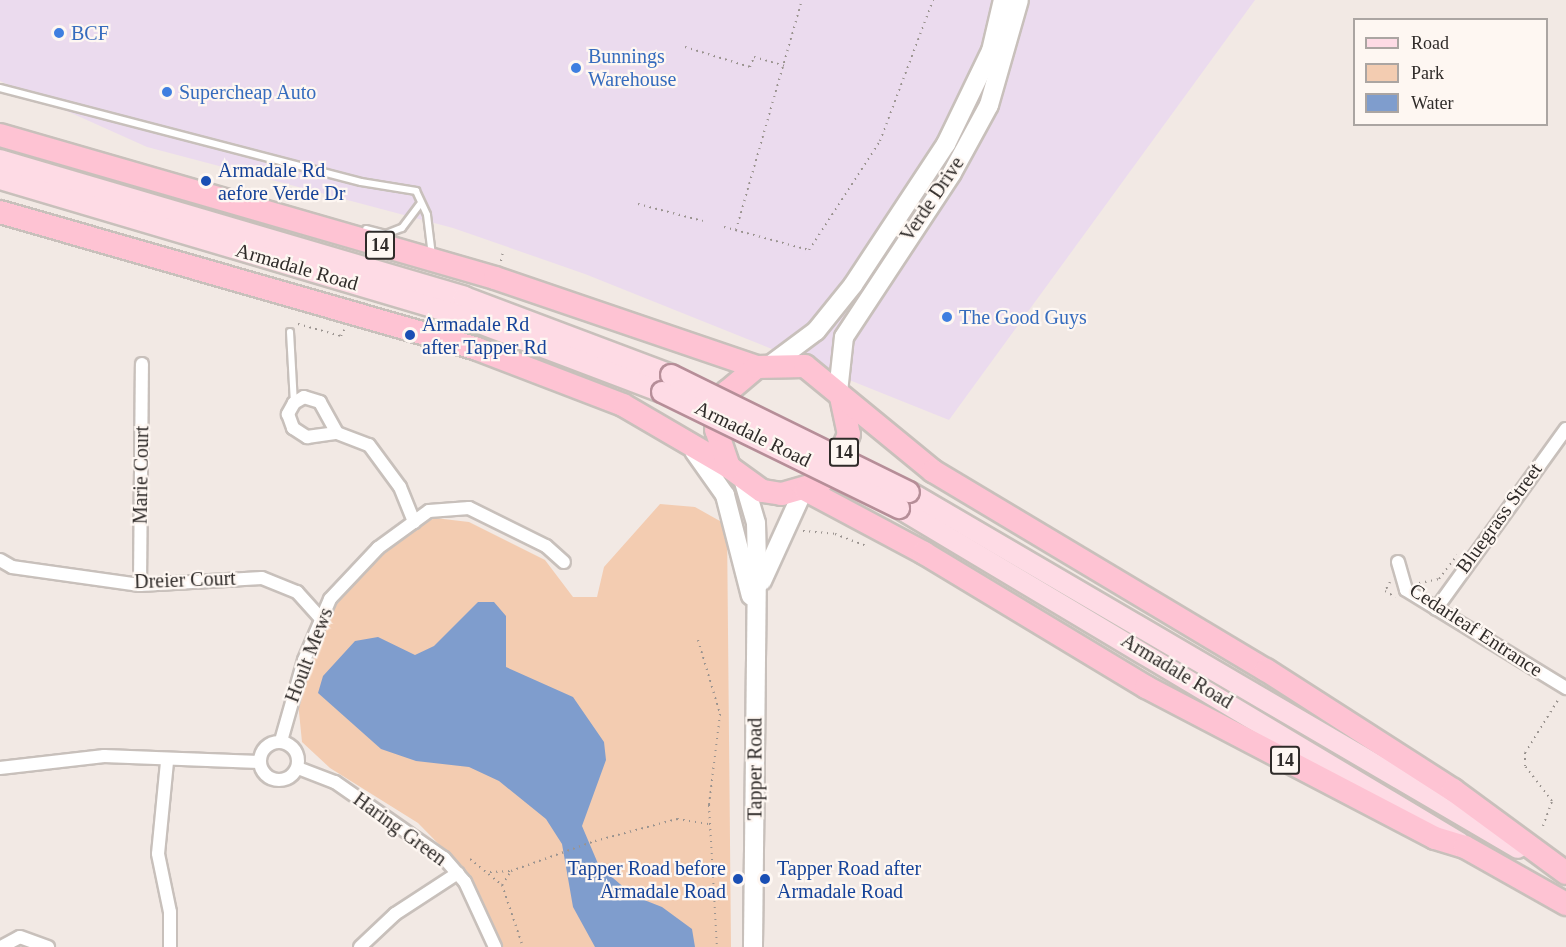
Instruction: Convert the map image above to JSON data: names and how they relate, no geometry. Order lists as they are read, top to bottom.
{
  "streets": {
    "highway": ["14", "Armadale Road"],
    "main road": ["Verde Drive", "Tapper Road"],
    "street": [
      "Marie Court",
      "Bluegrass Street",
      "Dreier Court",
      "Cedarleaf Entrance",
      "Hoult Mews",
      "Haring Green"
    ]
  },
  "crossings": [
    ["Verde Drive", "14"],
    ["Verde Drive", "Tapper Road"],
    ["14", "Armadale Road"],
    ["14", "Tapper Road"],
    ["Marie Court", "Dreier Court"],
    ["Bluegrass Street", "Cedarleaf Entrance"],
    ["Dreier Court", "Hoult Mews"],
    ["Hoult Mews", "Haring Green"]
  ],
  "places": [
    "BCF",
    "Bunnings Warehouse",
    "Supercheap Auto",
    "Armadale Rd aefore Verde Dr",
    "The Good Guys",
    "Armadale Rd after Tapper Rd",
    "Tapper Road before Armadale Road",
    "Tapper Road after Armadale Road"
  ],
  "legend": ["Road", "Park", "Water"]
}
